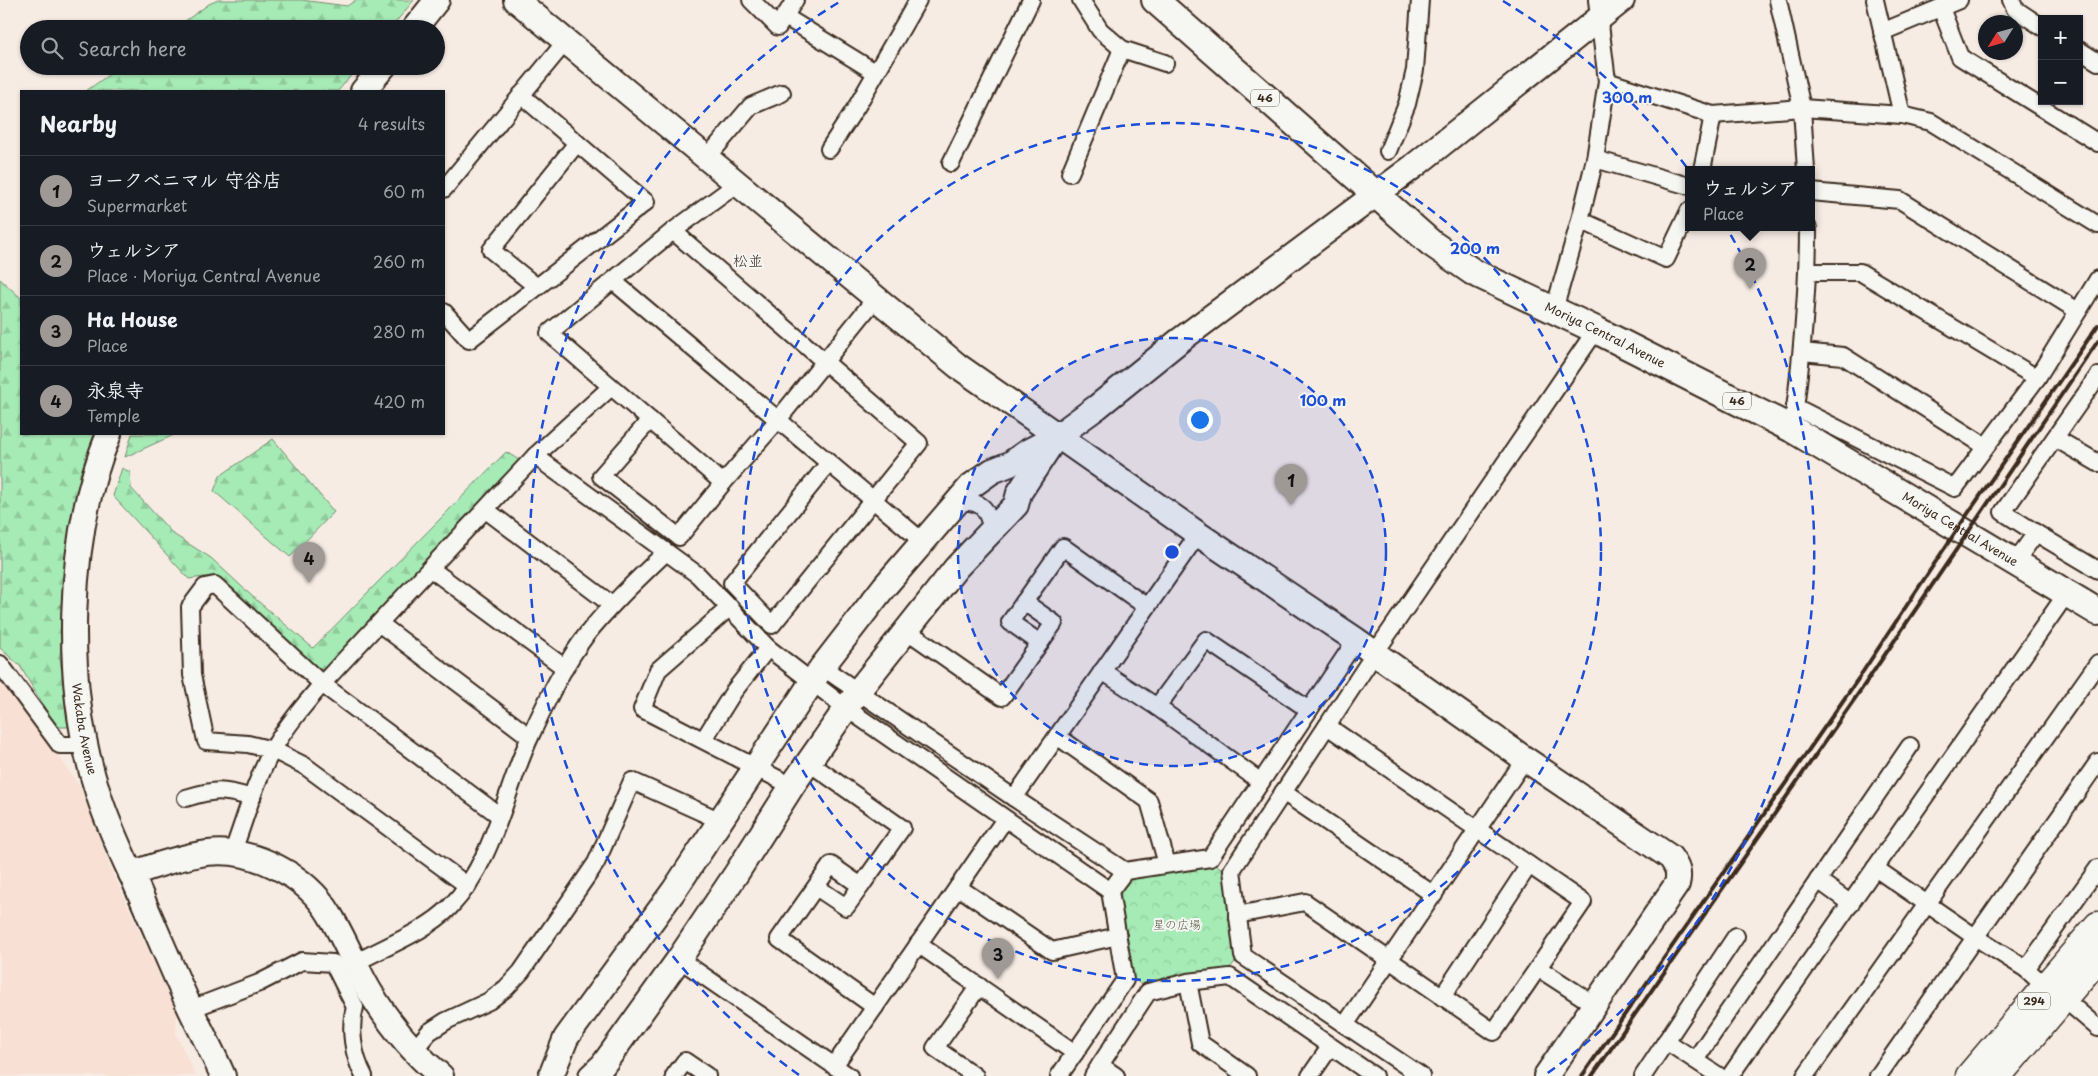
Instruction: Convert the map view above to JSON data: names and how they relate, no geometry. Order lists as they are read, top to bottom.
{
  "streets": {
    "highway": ["294"],
    "main road": ["46", "Moriya Central Avenue"],
    "street": ["Wakaba Avenue"]
  },
  "districts": ["松並"],
  "parks": ["星の広場"],
  "north": "bottom left",
  "page": {
    "map_buttons": ["+", "−"],
    "search": "Search here",
    "heading": ["Nearby", "4 results"],
    "list": [
      {
        "mark": "1",
        "name": "ヨークベニマル 守谷店",
        "note": "Supermarket",
        "value": "60 m"
      },
      {
        "mark": "2",
        "name": "ウェルシア",
        "note": "Place · Moriya Central Avenue",
        "value": "260 m"
      },
      {
        "mark": "3",
        "name": "Ha House",
        "note": "Place",
        "value": "280 m"
      },
      {
        "mark": "4",
        "name": "永泉寺",
        "note": "Temple",
        "value": "420 m"
      }
    ],
    "popup": ["ウェルシア", "Place"],
    "pins": [
      "2",
      "1",
      "4",
      "3"
    ]
  },
  "rings": ["300 m", "200 m", "100 m"]
}
